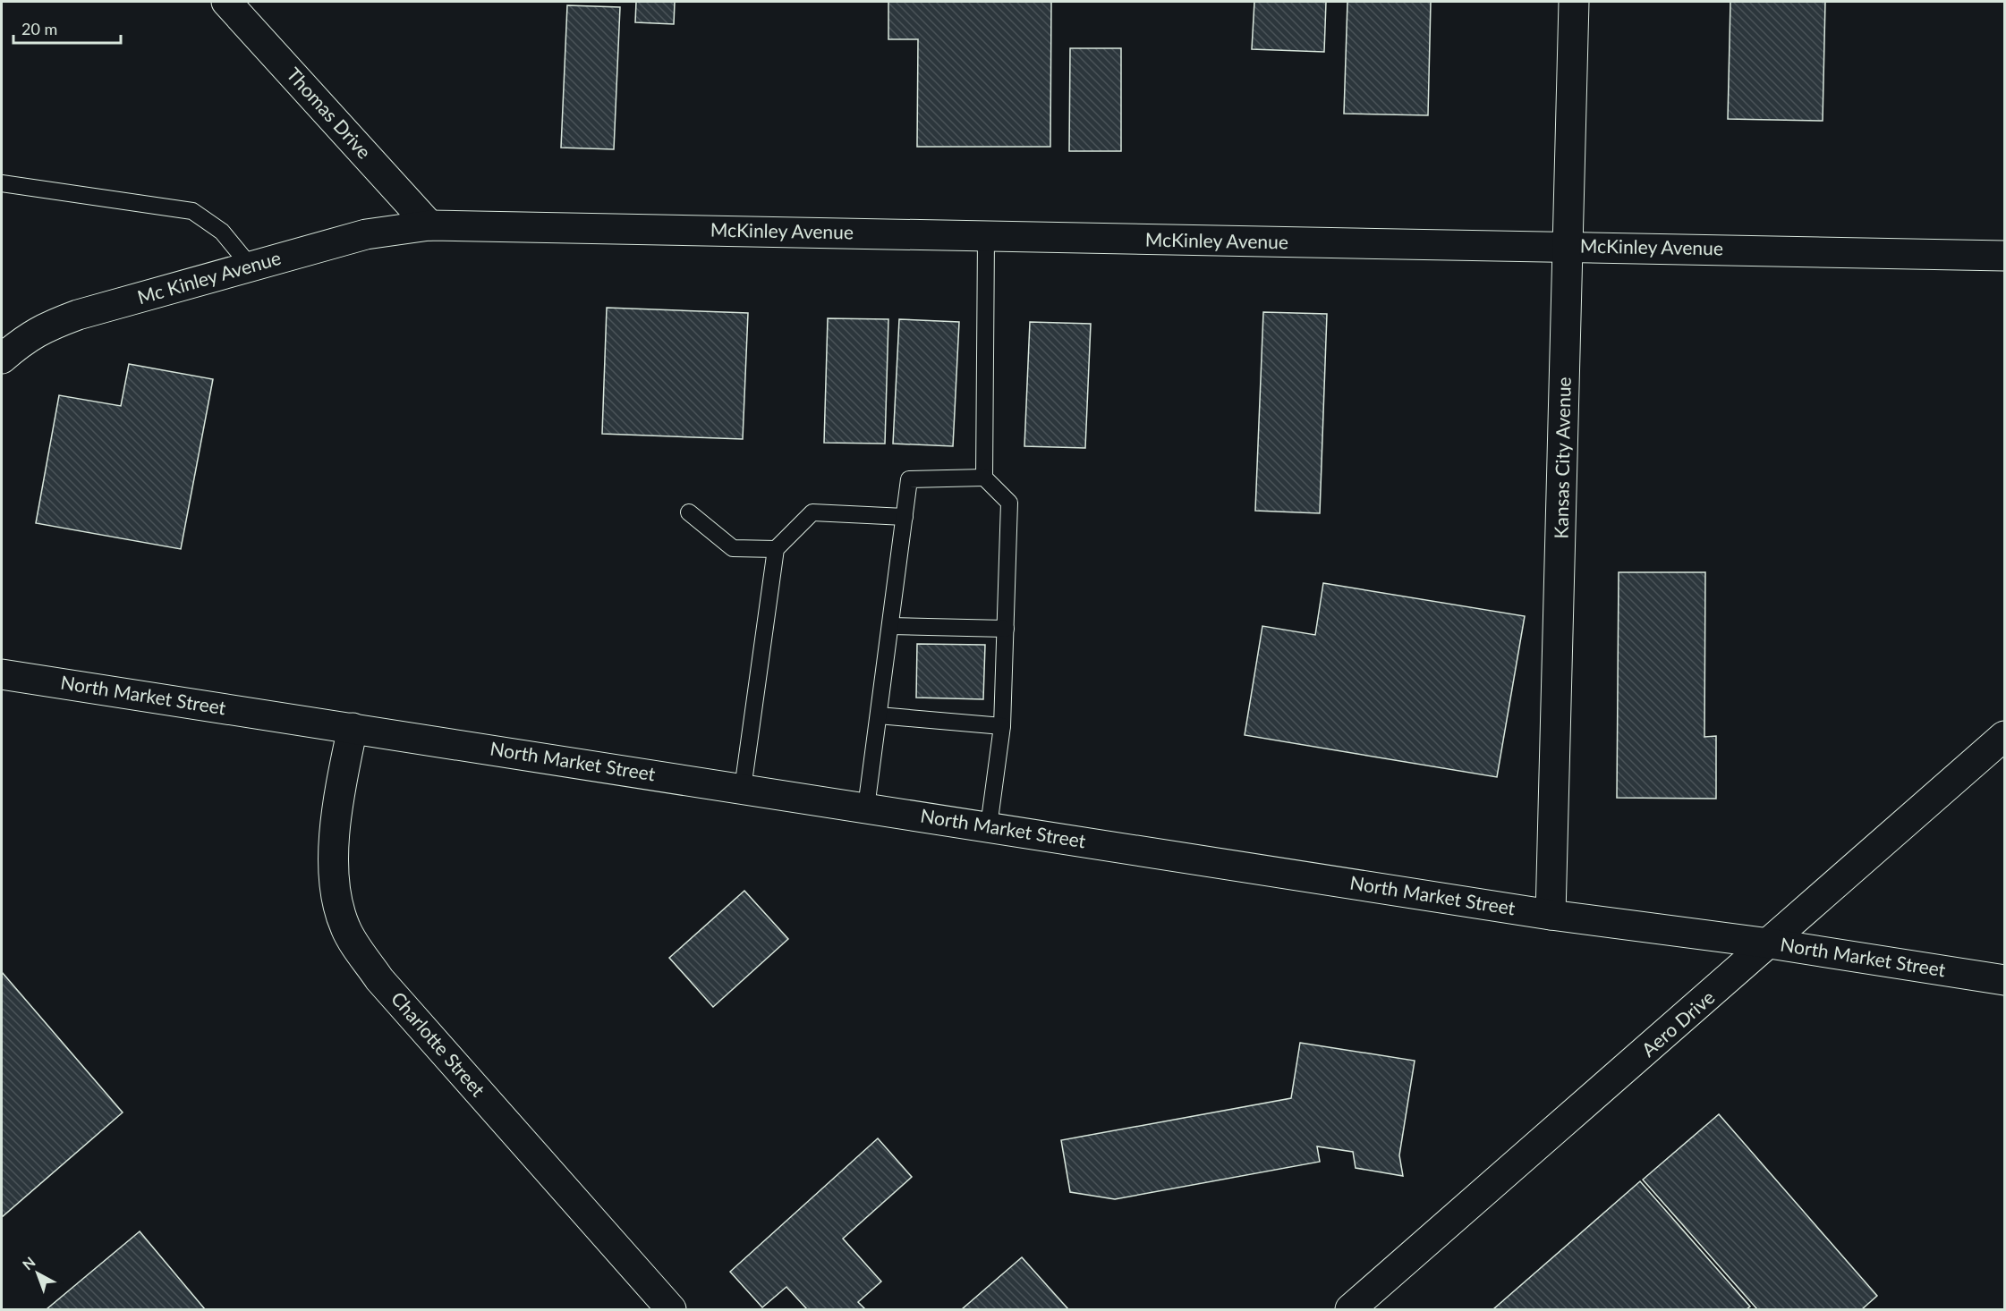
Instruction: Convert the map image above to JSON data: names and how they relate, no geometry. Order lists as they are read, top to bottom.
{
  "streets": {
    "street": [
      "Thomas Drive",
      "McKinley Avenue",
      "Mc Kinley Avenue",
      "Kansas City Avenue",
      "North Market Street",
      "Aero Drive",
      "Charlotte Street"
    ]
  },
  "crossings": [
    ["Thomas Drive", "McKinley Avenue"],
    ["Thomas Drive", "Mc Kinley Avenue"],
    ["McKinley Avenue", "Mc Kinley Avenue"],
    ["McKinley Avenue", "Kansas City Avenue"],
    ["Kansas City Avenue", "North Market Street"],
    ["North Market Street", "Aero Drive"],
    ["North Market Street", "Charlotte Street"]
  ],
  "scale_bar": "20 m",
  "north": "top left"
}
